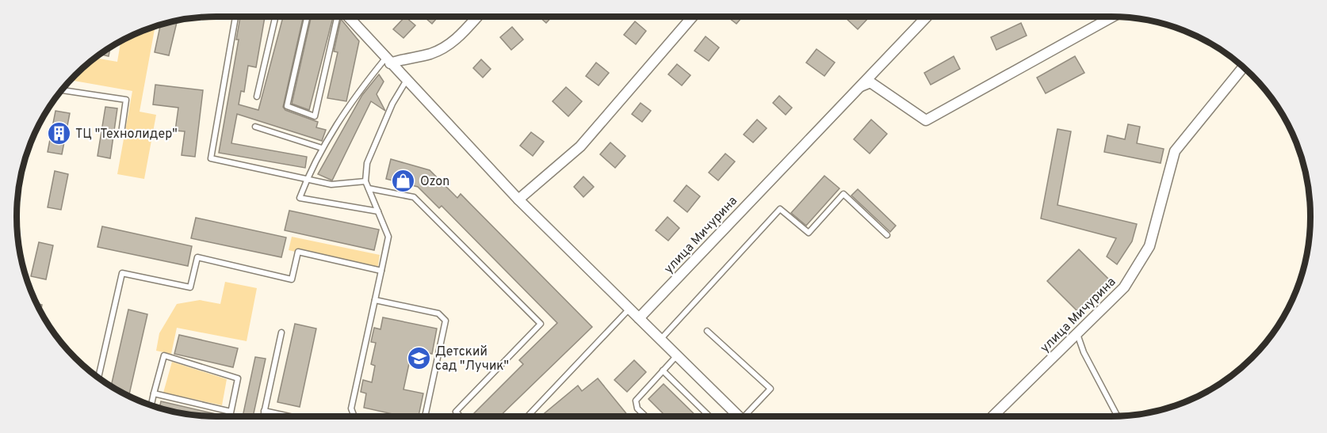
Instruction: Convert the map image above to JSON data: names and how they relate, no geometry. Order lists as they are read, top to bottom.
{
  "streets": {
    "street": ["улица Мичурина"]
  },
  "places": {
    "building": ["ТЦ \"Технолидер\""],
    "shop": ["Ozon"],
    "school or university": ["Детский сад \"Лучик\""]
  }
}
